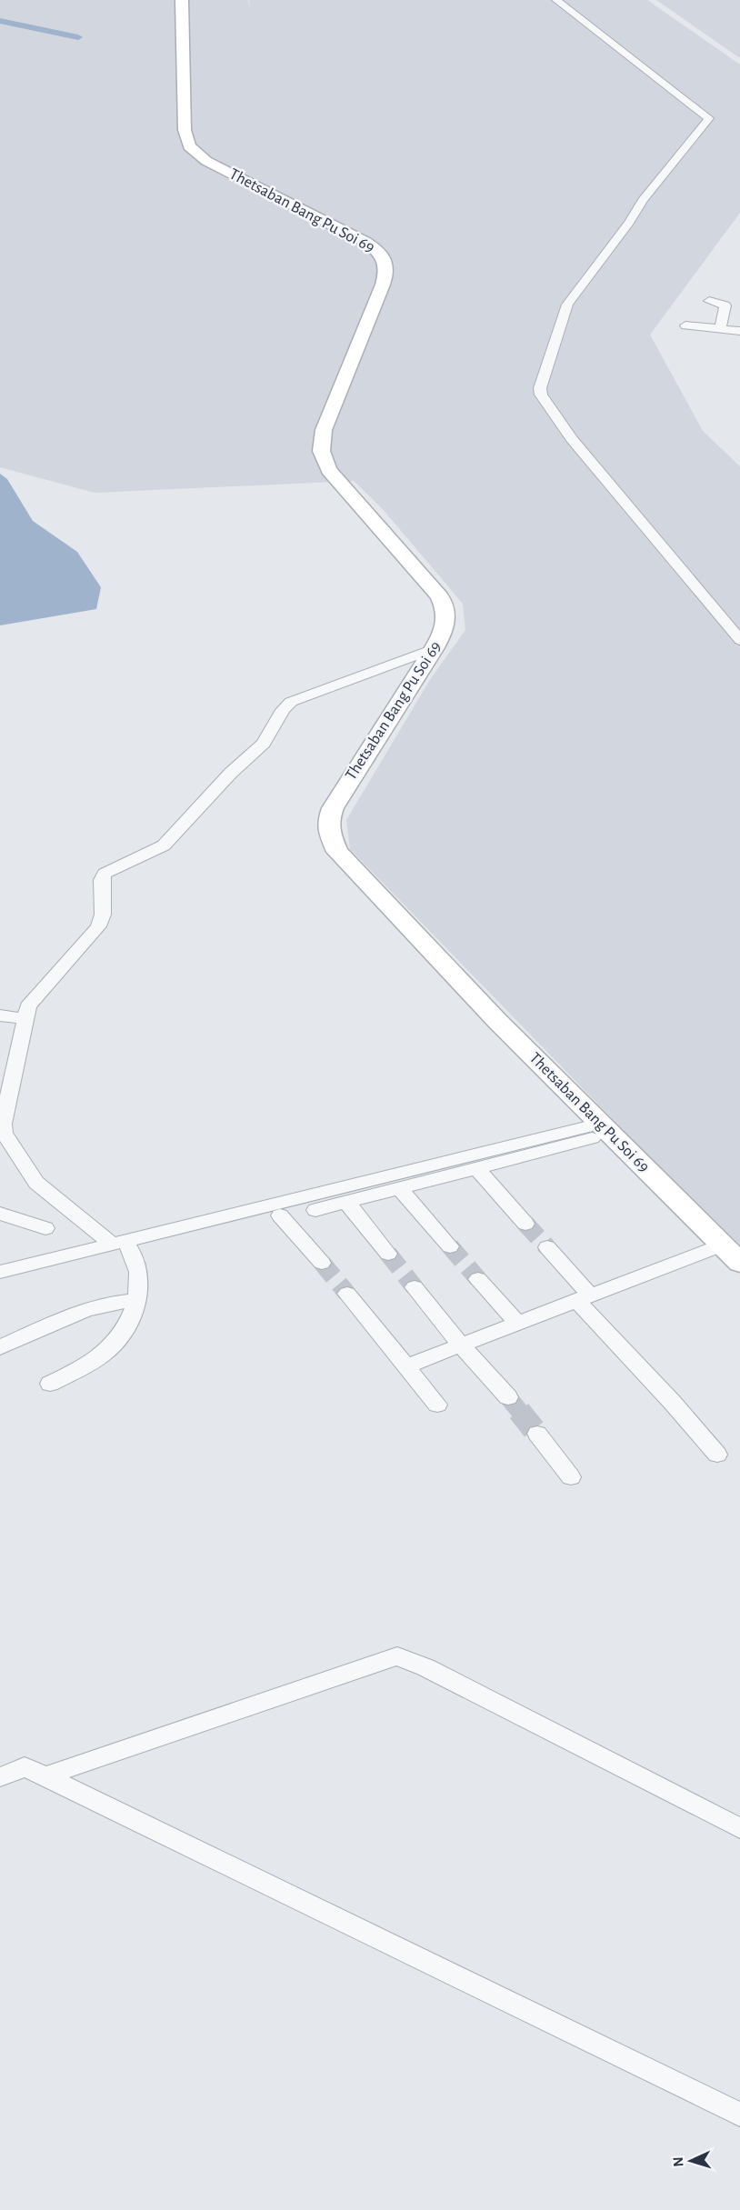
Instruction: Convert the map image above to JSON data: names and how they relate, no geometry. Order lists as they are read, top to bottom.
{
  "streets": {
    "street": ["Thetsaban Bang Pu Soi 69"]
  },
  "north": "left"
}
